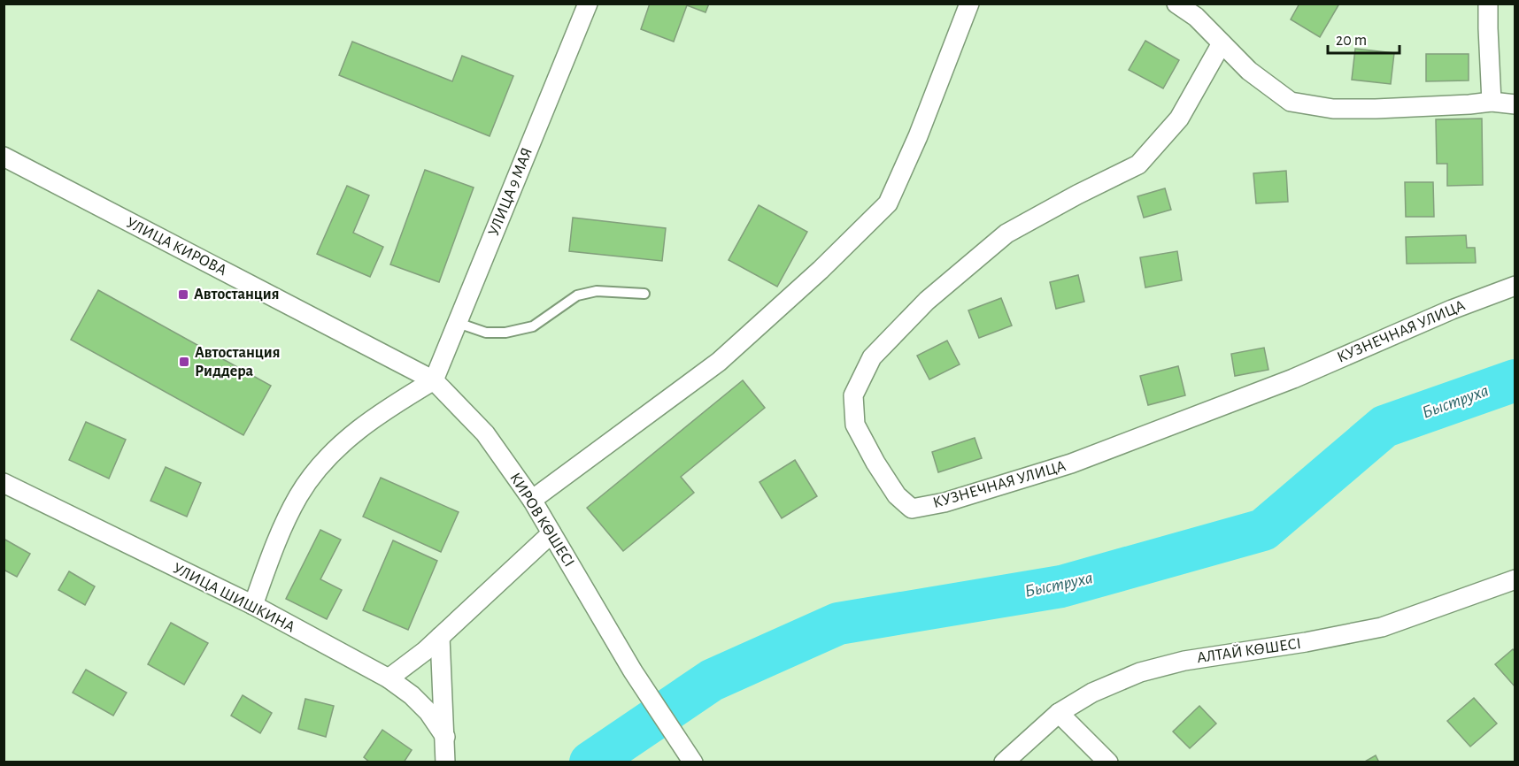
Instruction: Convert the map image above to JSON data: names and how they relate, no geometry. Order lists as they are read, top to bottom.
{
  "streets": {
    "street": [
      "УЛИЦА 9 МАЯ",
      "УЛИЦА КИРОВА",
      "КУЗНЕЧНАЯ УЛИЦА",
      "КИРОВ КӨШЕСІ",
      "УЛИЦА ШИШКИНА",
      "АЛТАЙ КӨШЕСІ"
    ]
  },
  "crossings": [
    ["УЛИЦА 9 МАЯ", "УЛИЦА КИРОВА"],
    ["УЛИЦА 9 МАЯ", "КИРОВ КӨШЕСІ"],
    ["УЛИЦА КИРОВА", "КИРОВ КӨШЕСІ"]
  ],
  "water": ["Быструха"],
  "places": {
    "transit": ["Автостанция", "Автостанция Риддера"]
  },
  "scale_bar": "20 m"
}
